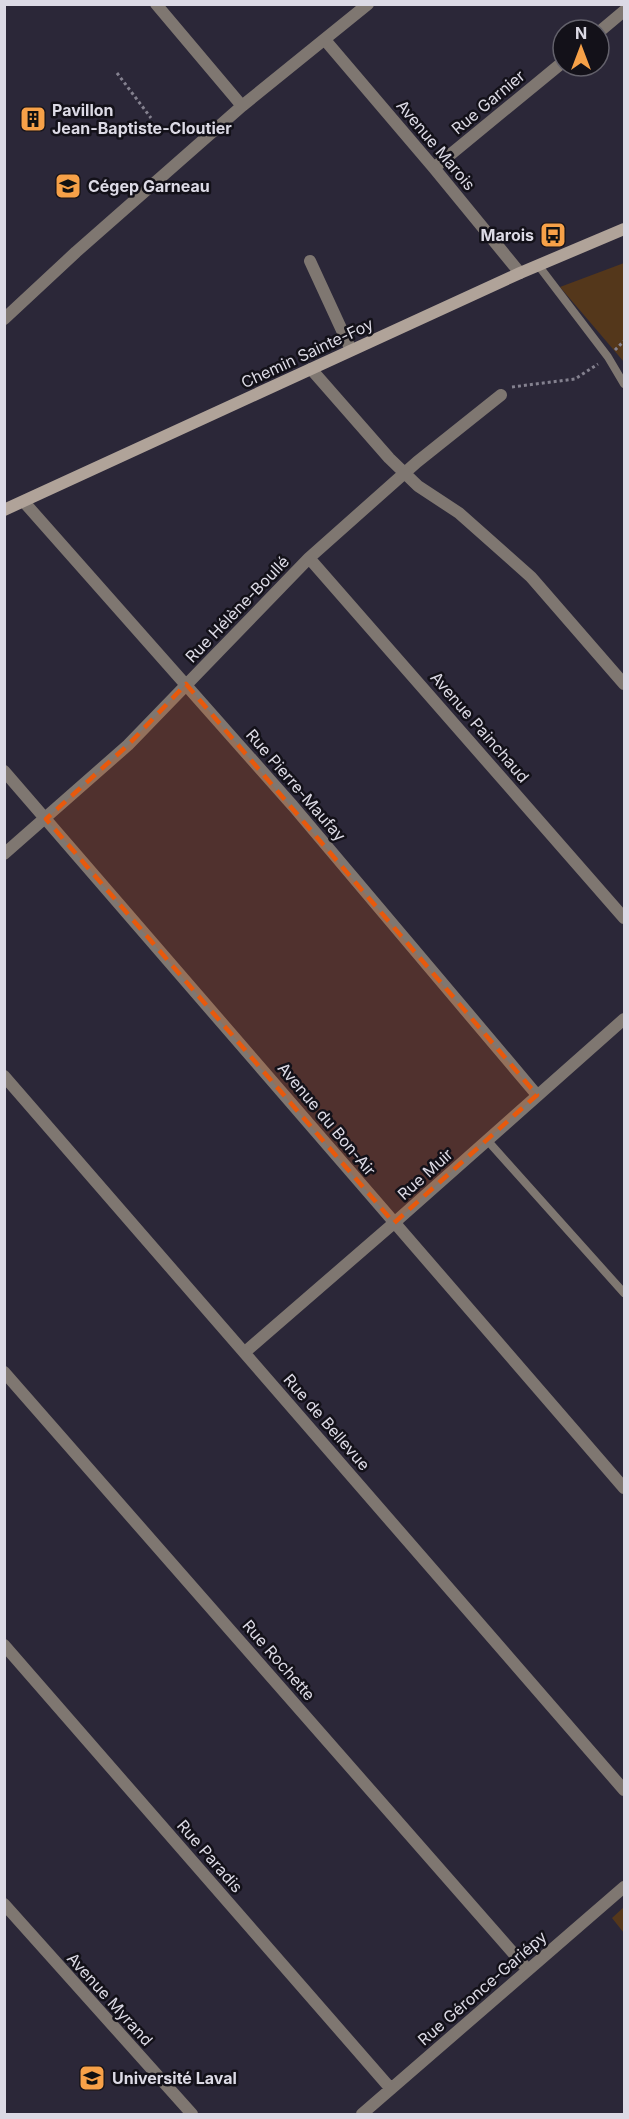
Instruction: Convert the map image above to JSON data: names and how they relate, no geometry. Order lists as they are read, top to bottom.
{
  "streets": {
    "main road": ["Chemin Sainte-Foy"],
    "street": [
      "Rue Garnier",
      "Avenue Marois",
      "Rue Hélène-Boullé",
      "Avenue Painchaud",
      "Rue Pierre-Maufay",
      "Avenue du Bon-Air",
      "Rue Muir",
      "Rue de Bellevue",
      "Rue Rochette",
      "Rue Paradis",
      "Rue Géronce-Gariépy",
      "Avenue Myrand"
    ]
  },
  "crossings": [
    ["Rue Garnier", "Avenue Marois"],
    ["Avenue Marois", "Chemin Sainte-Foy"],
    ["Chemin Sainte-Foy", "Rue Pierre-Maufay"],
    ["Rue Hélène-Boullé", "Avenue Painchaud"],
    ["Rue Hélène-Boullé", "Rue Pierre-Maufay"],
    ["Rue Hélène-Boullé", "Avenue du Bon-Air"],
    ["Rue Pierre-Maufay", "Rue Muir"],
    ["Avenue du Bon-Air", "Rue Muir"],
    ["Rue Muir", "Rue de Bellevue"],
    ["Rue Rochette", "Rue Géronce-Gariépy"],
    ["Rue Paradis", "Rue Géronce-Gariépy"]
  ],
  "places": {
    "building": ["Pavillon Jean-Baptiste-Cloutier"],
    "school or university": ["Cégep Garneau", "Université Laval"],
    "bus stop": ["Marois"]
  },
  "north": "top"
}
